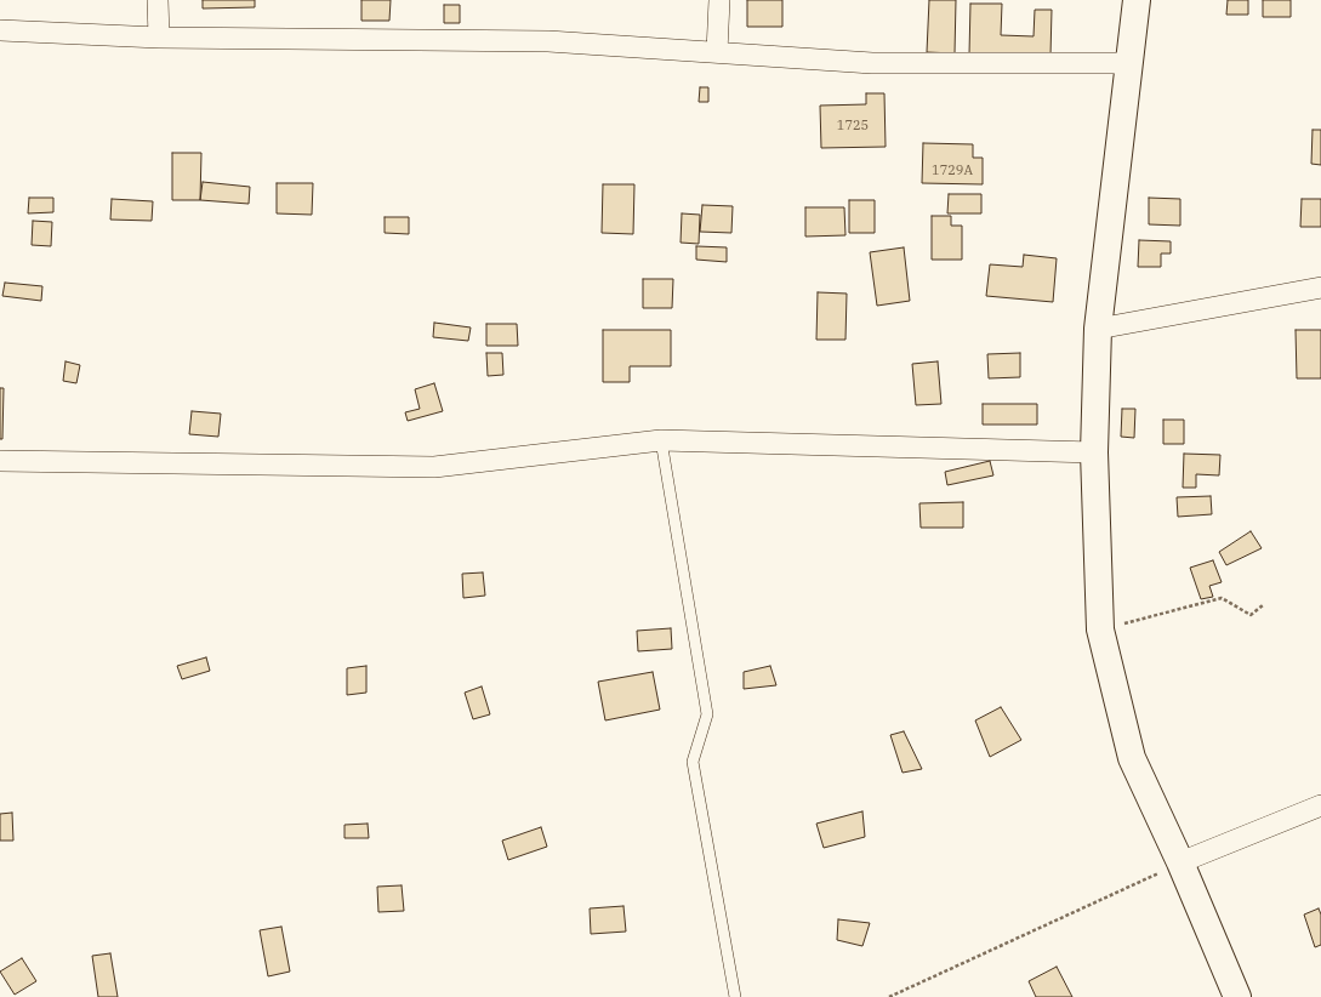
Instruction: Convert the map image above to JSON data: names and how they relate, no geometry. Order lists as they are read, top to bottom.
{
  "house_numbers": ["1725", "1729A"]
}
